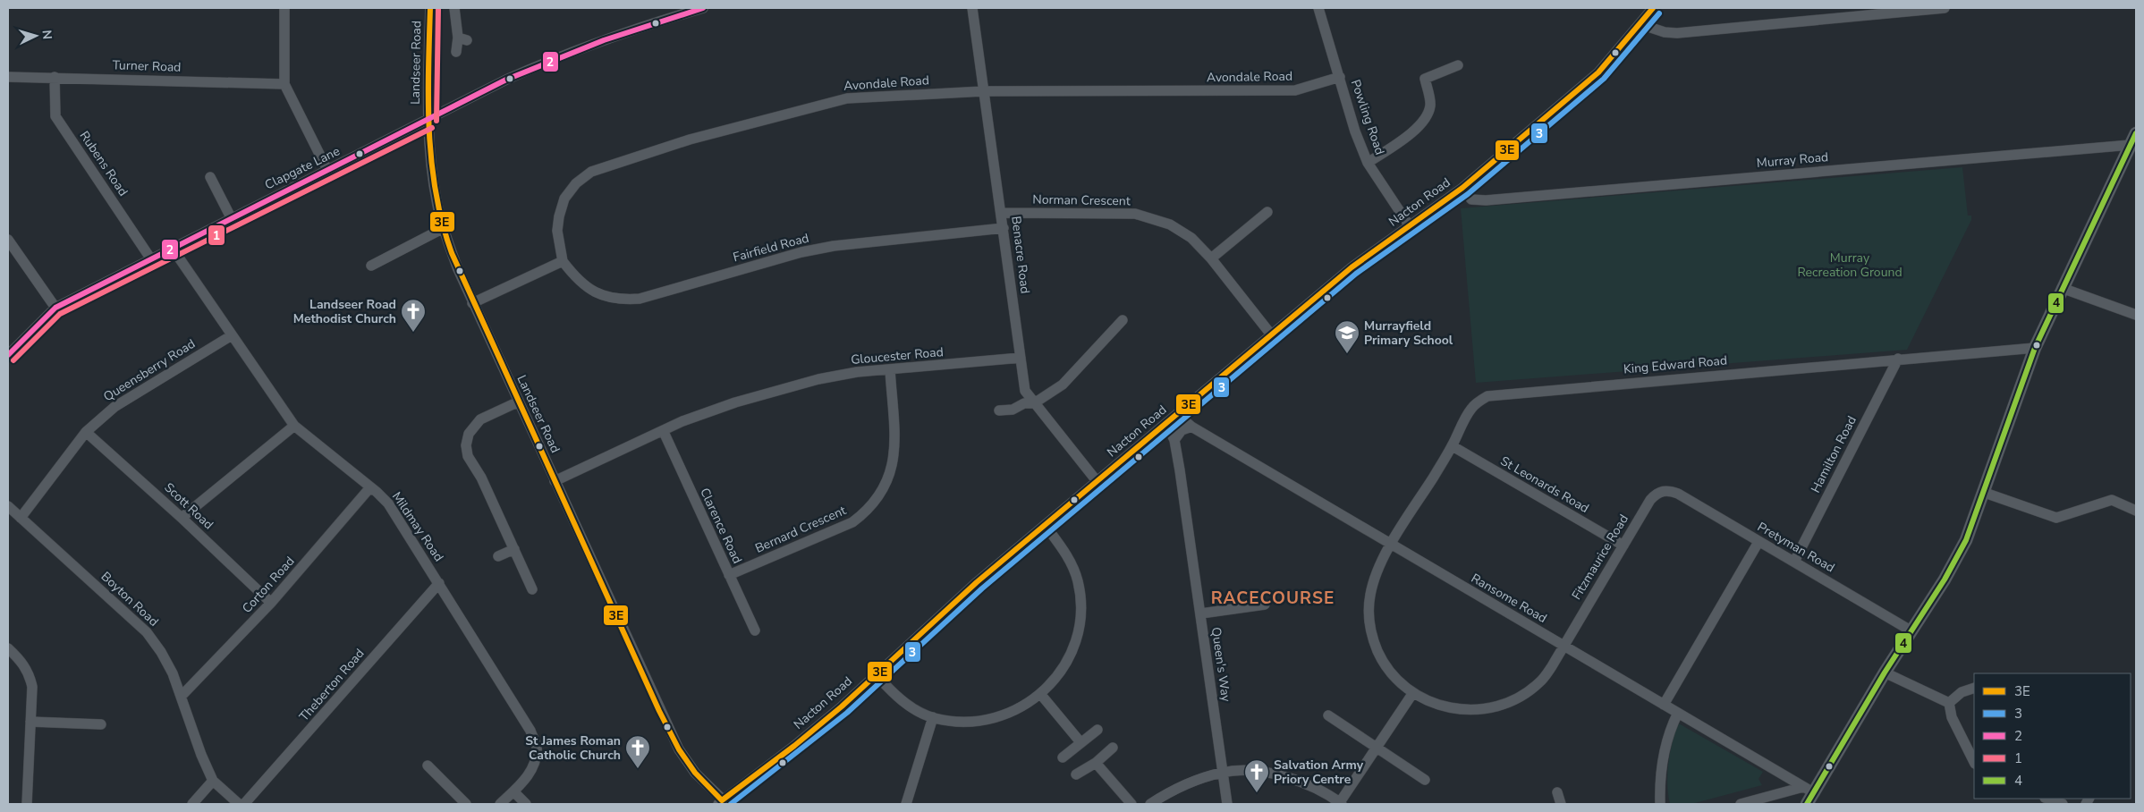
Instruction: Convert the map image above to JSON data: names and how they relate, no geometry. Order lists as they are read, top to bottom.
{
  "streets": {
    "street": [
      "Landseer Road",
      "Turner Road",
      "Avondale Road",
      "Powling Road",
      "Murray Road",
      "Rubens Road",
      "Clapgate Lane",
      "Norman Crescent",
      "Nacton Road",
      "Fairfield Road",
      "Benacre Road",
      "Gloucester Road",
      "King Edward Road",
      "Queensberry Road",
      "Hamilton Road",
      "St Leonards Road",
      "Scott Road",
      "Clarence Road",
      "Mildmay Road",
      "Bernard Crescent",
      "Pretyman Road",
      "Fitzmaurice Road",
      "Corton Road",
      "Ransome Road",
      "Boyton Road",
      "Queen's Way",
      "Theberton Road"
    ]
  },
  "crossings": [
    ["Landseer Road", "Clapgate Lane"],
    ["Landseer Road", "Nacton Road"],
    ["Landseer Road", "Gloucester Road"],
    ["Turner Road", "Rubens Road"],
    ["Avondale Road", "Powling Road"],
    ["Avondale Road", "Fairfield Road"],
    ["Avondale Road", "Benacre Road"],
    ["Powling Road", "Nacton Road"],
    ["Murray Road", "Nacton Road"],
    ["Rubens Road", "Clapgate Lane"],
    ["Clapgate Lane", "Mildmay Road"],
    ["Norman Crescent", "Nacton Road"],
    ["Norman Crescent", "Benacre Road"],
    ["Nacton Road", "Benacre Road"],
    ["Nacton Road", "Ransome Road"],
    ["Nacton Road", "Queen's Way"],
    ["Fairfield Road", "Benacre Road"],
    ["Benacre Road", "Gloucester Road"],
    ["Gloucester Road", "Clarence Road"],
    ["Gloucester Road", "Bernard Crescent"],
    ["King Edward Road", "Hamilton Road"],
    ["King Edward Road", "Fitzmaurice Road"],
    ["Queensberry Road", "Scott Road"],
    ["Queensberry Road", "Mildmay Road"],
    ["Queensberry Road", "Boyton Road"],
    ["Hamilton Road", "Pretyman Road"],
    ["St Leonards Road", "Fitzmaurice Road"],
    ["Scott Road", "Corton Road"],
    ["Clarence Road", "Bernard Crescent"],
    ["Mildmay Road", "Corton Road"],
    ["Mildmay Road", "Theberton Road"],
    ["Pretyman Road", "Fitzmaurice Road"],
    ["Fitzmaurice Road", "Ransome Road"],
    ["Corton Road", "Boyton Road"]
  ],
  "districts": ["RACECOURSE"],
  "parks": ["Murray Recreation Ground"],
  "places": {
    "church": ["Landseer Road Methodist Church", "St James Roman Catholic Church", "Salvation Army Priory Centre"],
    "school or university": ["Murrayfield Primary School"]
  },
  "lines": [
    "transit line 3E",
    "transit line 2",
    "transit line 1",
    "transit line 3",
    "transit line 4"
  ],
  "legend": [
    "3E",
    "3",
    "2",
    "1",
    "4"
  ],
  "north": "right"
}
